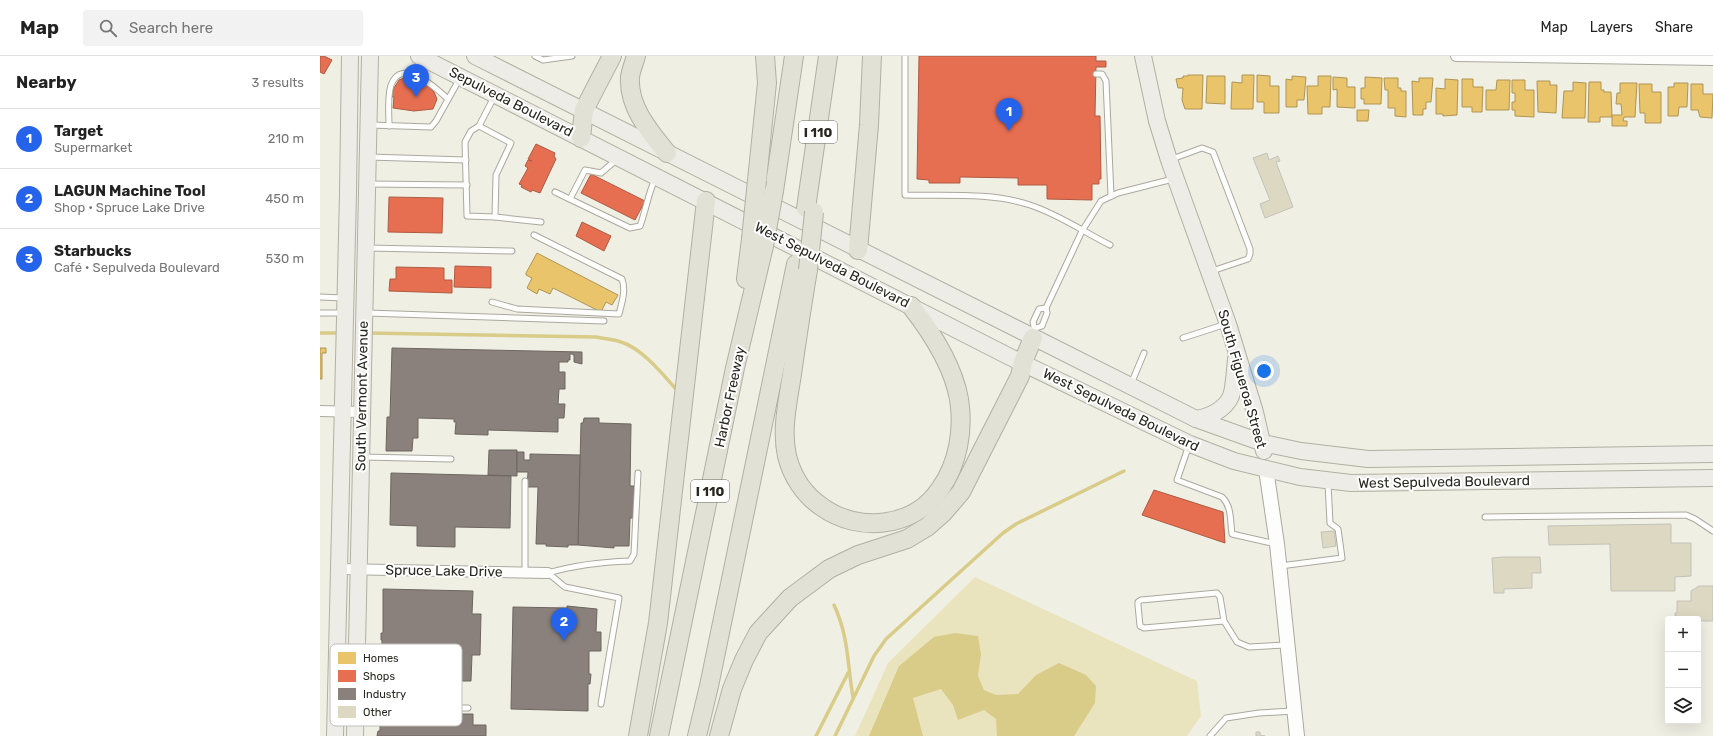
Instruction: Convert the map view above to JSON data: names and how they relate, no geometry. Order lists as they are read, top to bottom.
{
  "streets": {
    "highway": ["I 110", "Harbor Freeway"],
    "main road": [
      "Sepulveda Boulevard",
      "West Sepulveda Boulevard",
      "South Figueroa Street",
      "South Vermont Avenue"
    ],
    "street": ["Spruce Lake Drive"]
  },
  "crossings": [
    ["Sepulveda Boulevard", "West Sepulveda Boulevard"],
    ["West Sepulveda Boulevard", "South Figueroa Street"],
    ["South Vermont Avenue", "Spruce Lake Drive"]
  ],
  "legend": [
    "Homes",
    "Shops",
    "Industry",
    "Other"
  ],
  "page": {
    "header": "Map",
    "search": "Search here",
    "nav": ["Map", "Layers", "Share"],
    "heading": ["Nearby", "3 results"],
    "pins": ["3", "1", "2"],
    "list": [
      {
        "mark": "1",
        "name": "Target",
        "note": "Supermarket",
        "value": "210 m"
      },
      {
        "mark": "2",
        "name": "LAGUN Machine Tool",
        "note": "Shop · Spruce Lake Drive",
        "value": "450 m"
      },
      {
        "mark": "3",
        "name": "Starbucks",
        "note": "Café · Sepulveda Boulevard",
        "value": "530 m"
      }
    ],
    "map_buttons": ["+", "−"]
  }
}
